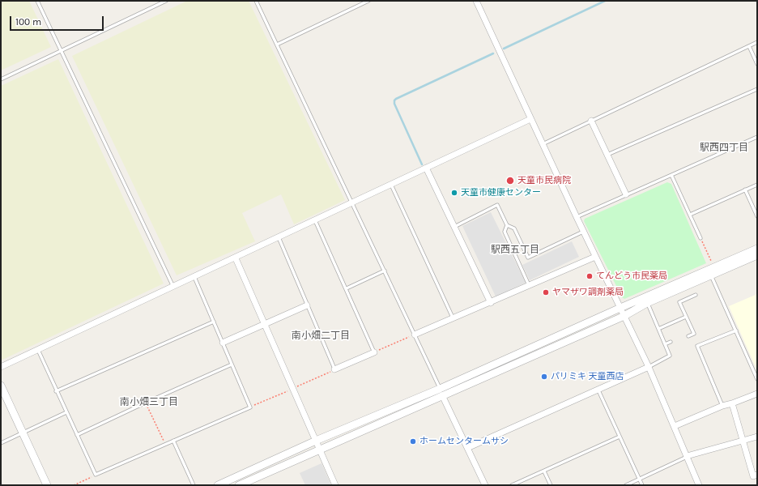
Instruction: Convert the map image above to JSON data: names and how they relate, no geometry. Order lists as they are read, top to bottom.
{
  "districts": [
    "駅西四丁目",
    "駅西五丁目",
    "南小畑二丁目",
    "南小畑三丁目"
  ],
  "places": [
    "天童市民病院",
    "天童市健康センター",
    "てんどう市民薬局",
    "ヤマザワ調剤薬局",
    "パリミキ 天童西店",
    "ホームセンタームサシ"
  ],
  "scale_bar": "100 m"
}
